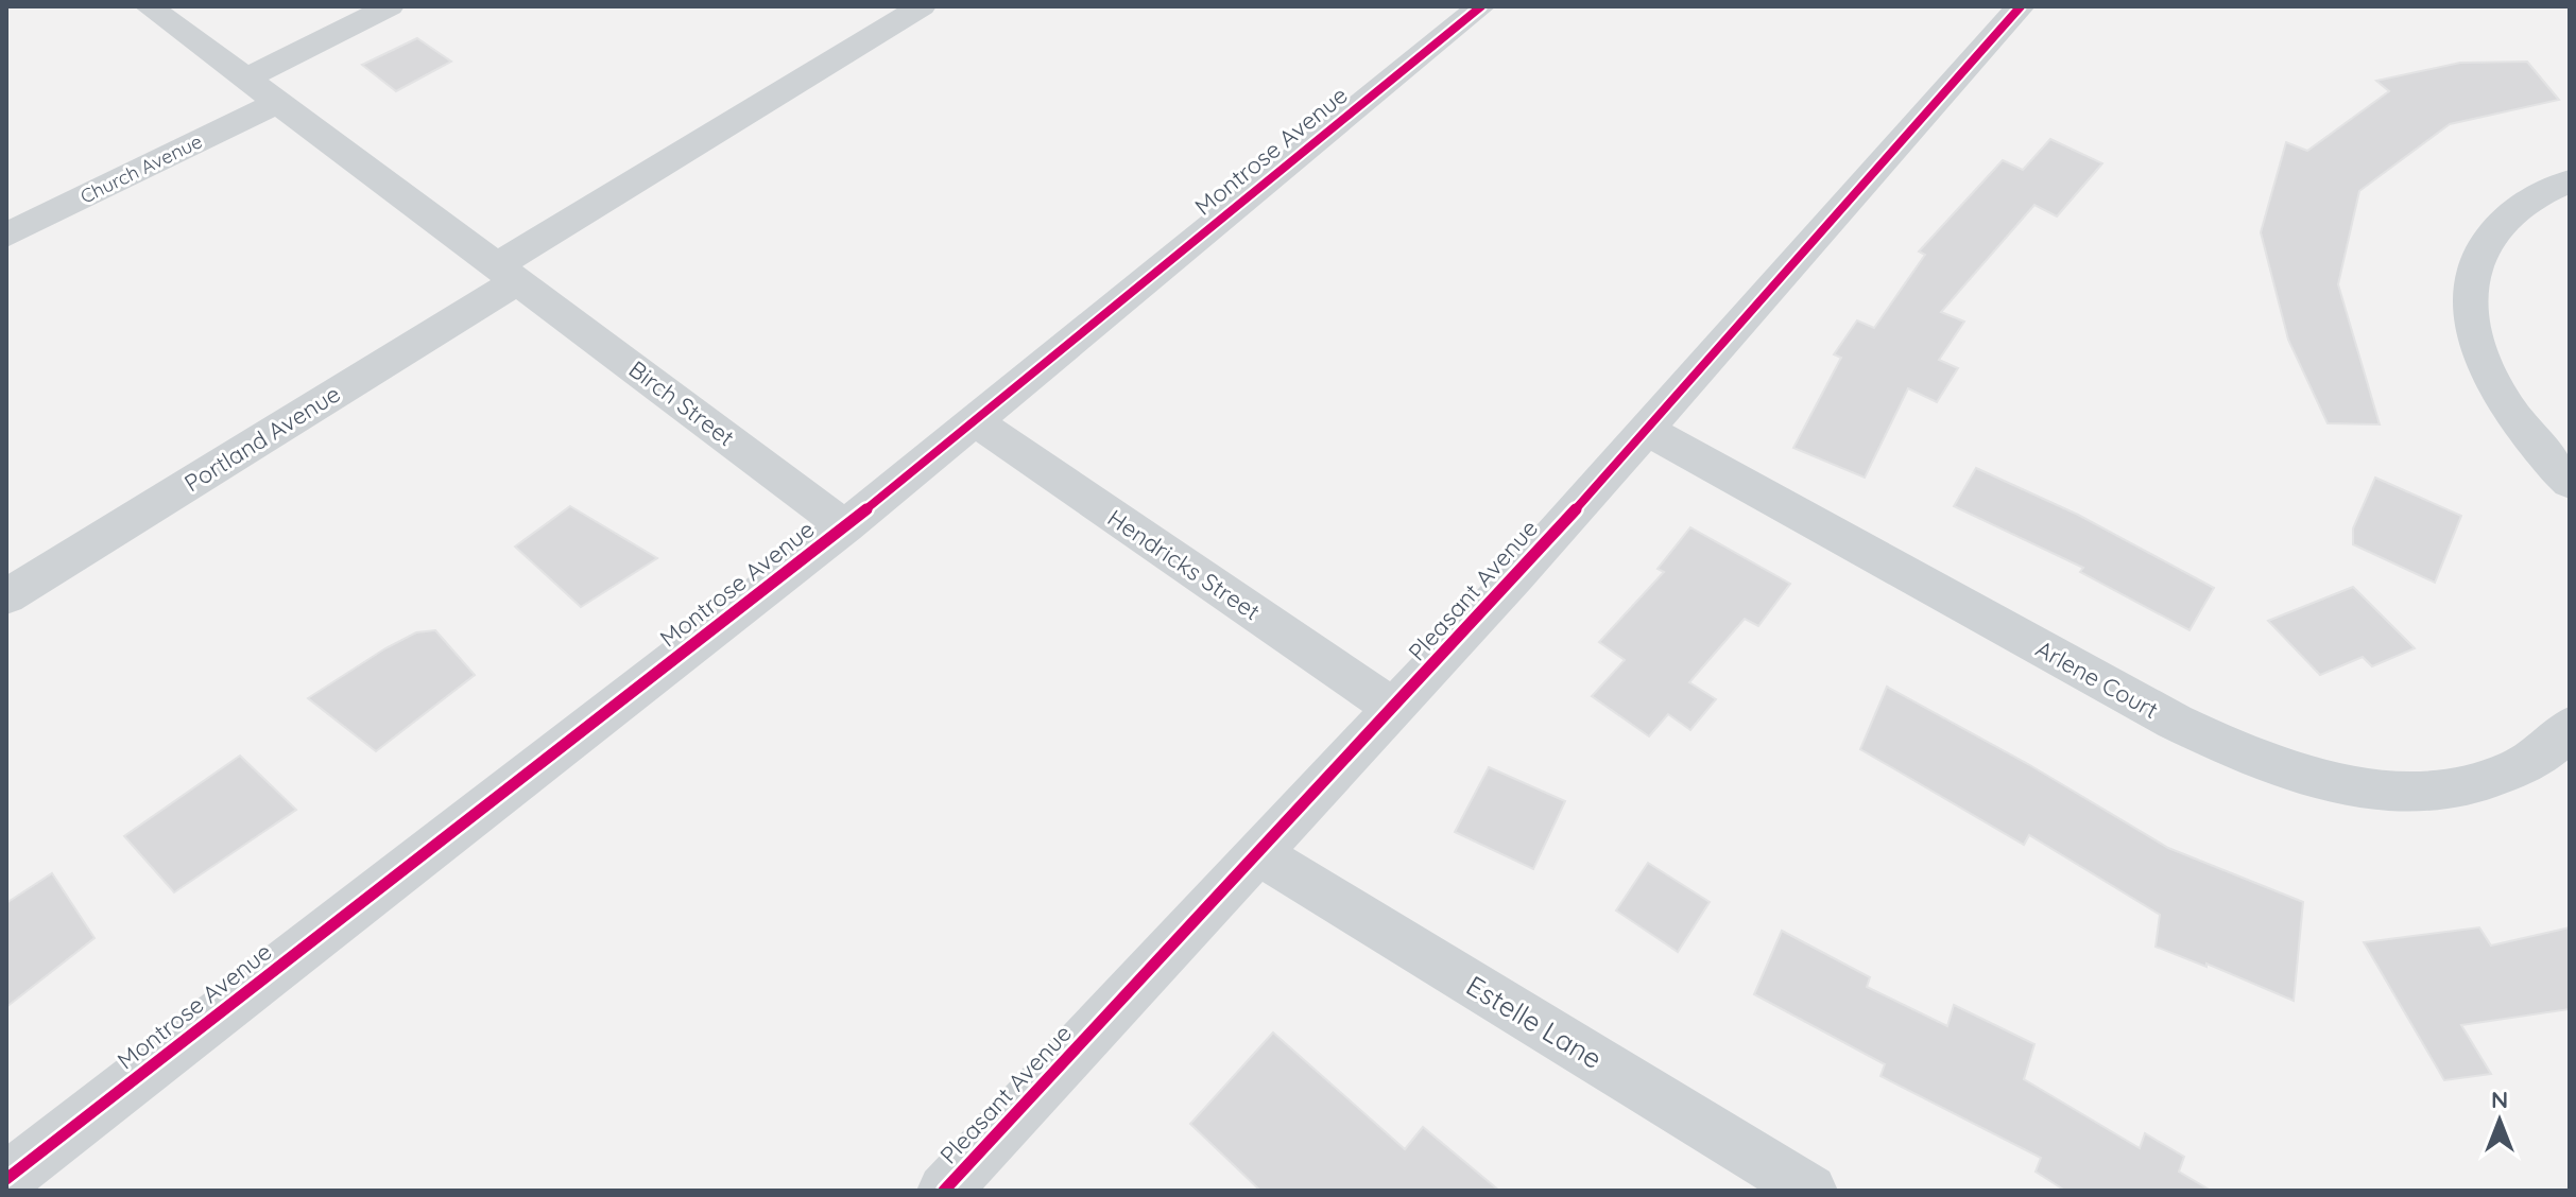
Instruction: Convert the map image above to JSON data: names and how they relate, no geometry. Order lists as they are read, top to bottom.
{
  "streets": {
    "street": [
      "Montrose Avenue",
      "Church Avenue",
      "Birch Street",
      "Portland Avenue",
      "Hendricks Street",
      "Pleasant Avenue",
      "Arlene Court",
      "Estelle Lane"
    ]
  },
  "crossings": [
    ["Montrose Avenue", "Birch Street"],
    ["Montrose Avenue", "Hendricks Street"],
    ["Church Avenue", "Birch Street"],
    ["Birch Street", "Portland Avenue"],
    ["Hendricks Street", "Pleasant Avenue"],
    ["Pleasant Avenue", "Arlene Court"],
    ["Pleasant Avenue", "Estelle Lane"]
  ],
  "north": "top"
}
